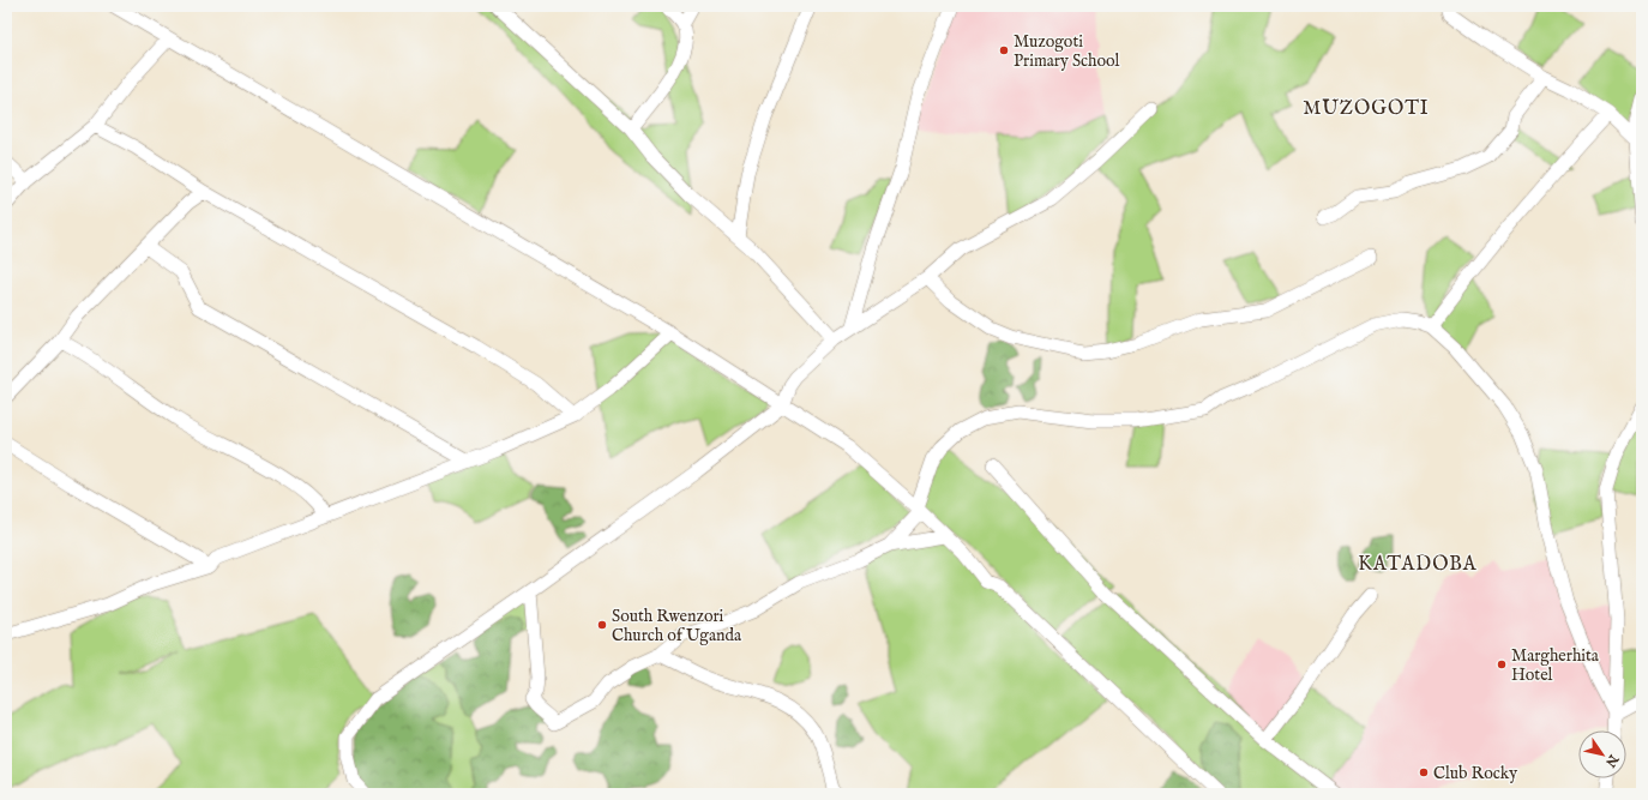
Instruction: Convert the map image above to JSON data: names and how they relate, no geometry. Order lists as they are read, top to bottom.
{
  "districts": ["MUZOGOTI", "KATADOBA"],
  "places": [
    "Muzogoti Primary School",
    "South Rwenzori Church of Uganda",
    "Margherhita Hotel",
    "Club Rocky"
  ],
  "north": "bottom right"
}
